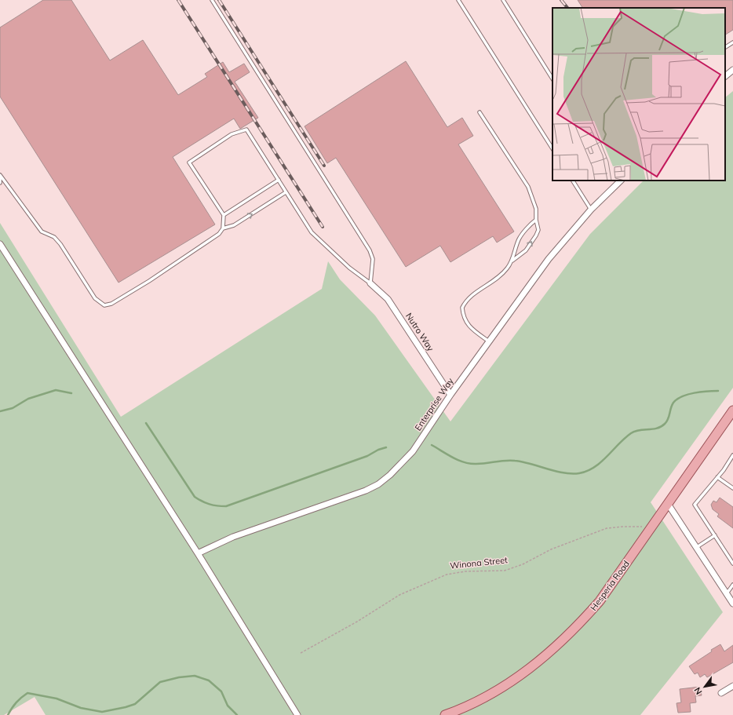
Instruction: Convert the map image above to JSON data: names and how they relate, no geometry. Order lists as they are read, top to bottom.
{
  "streets": {
    "main road": ["Hesperia Road"],
    "street": ["Nutro Way", "Enterprise Way"],
    "path": ["Winona Street"]
  },
  "crossings": [
    ["Nutro Way", "Enterprise Way"],
    ["Winona Street", "Hesperia Road"]
  ],
  "north": "bottom left"
}
